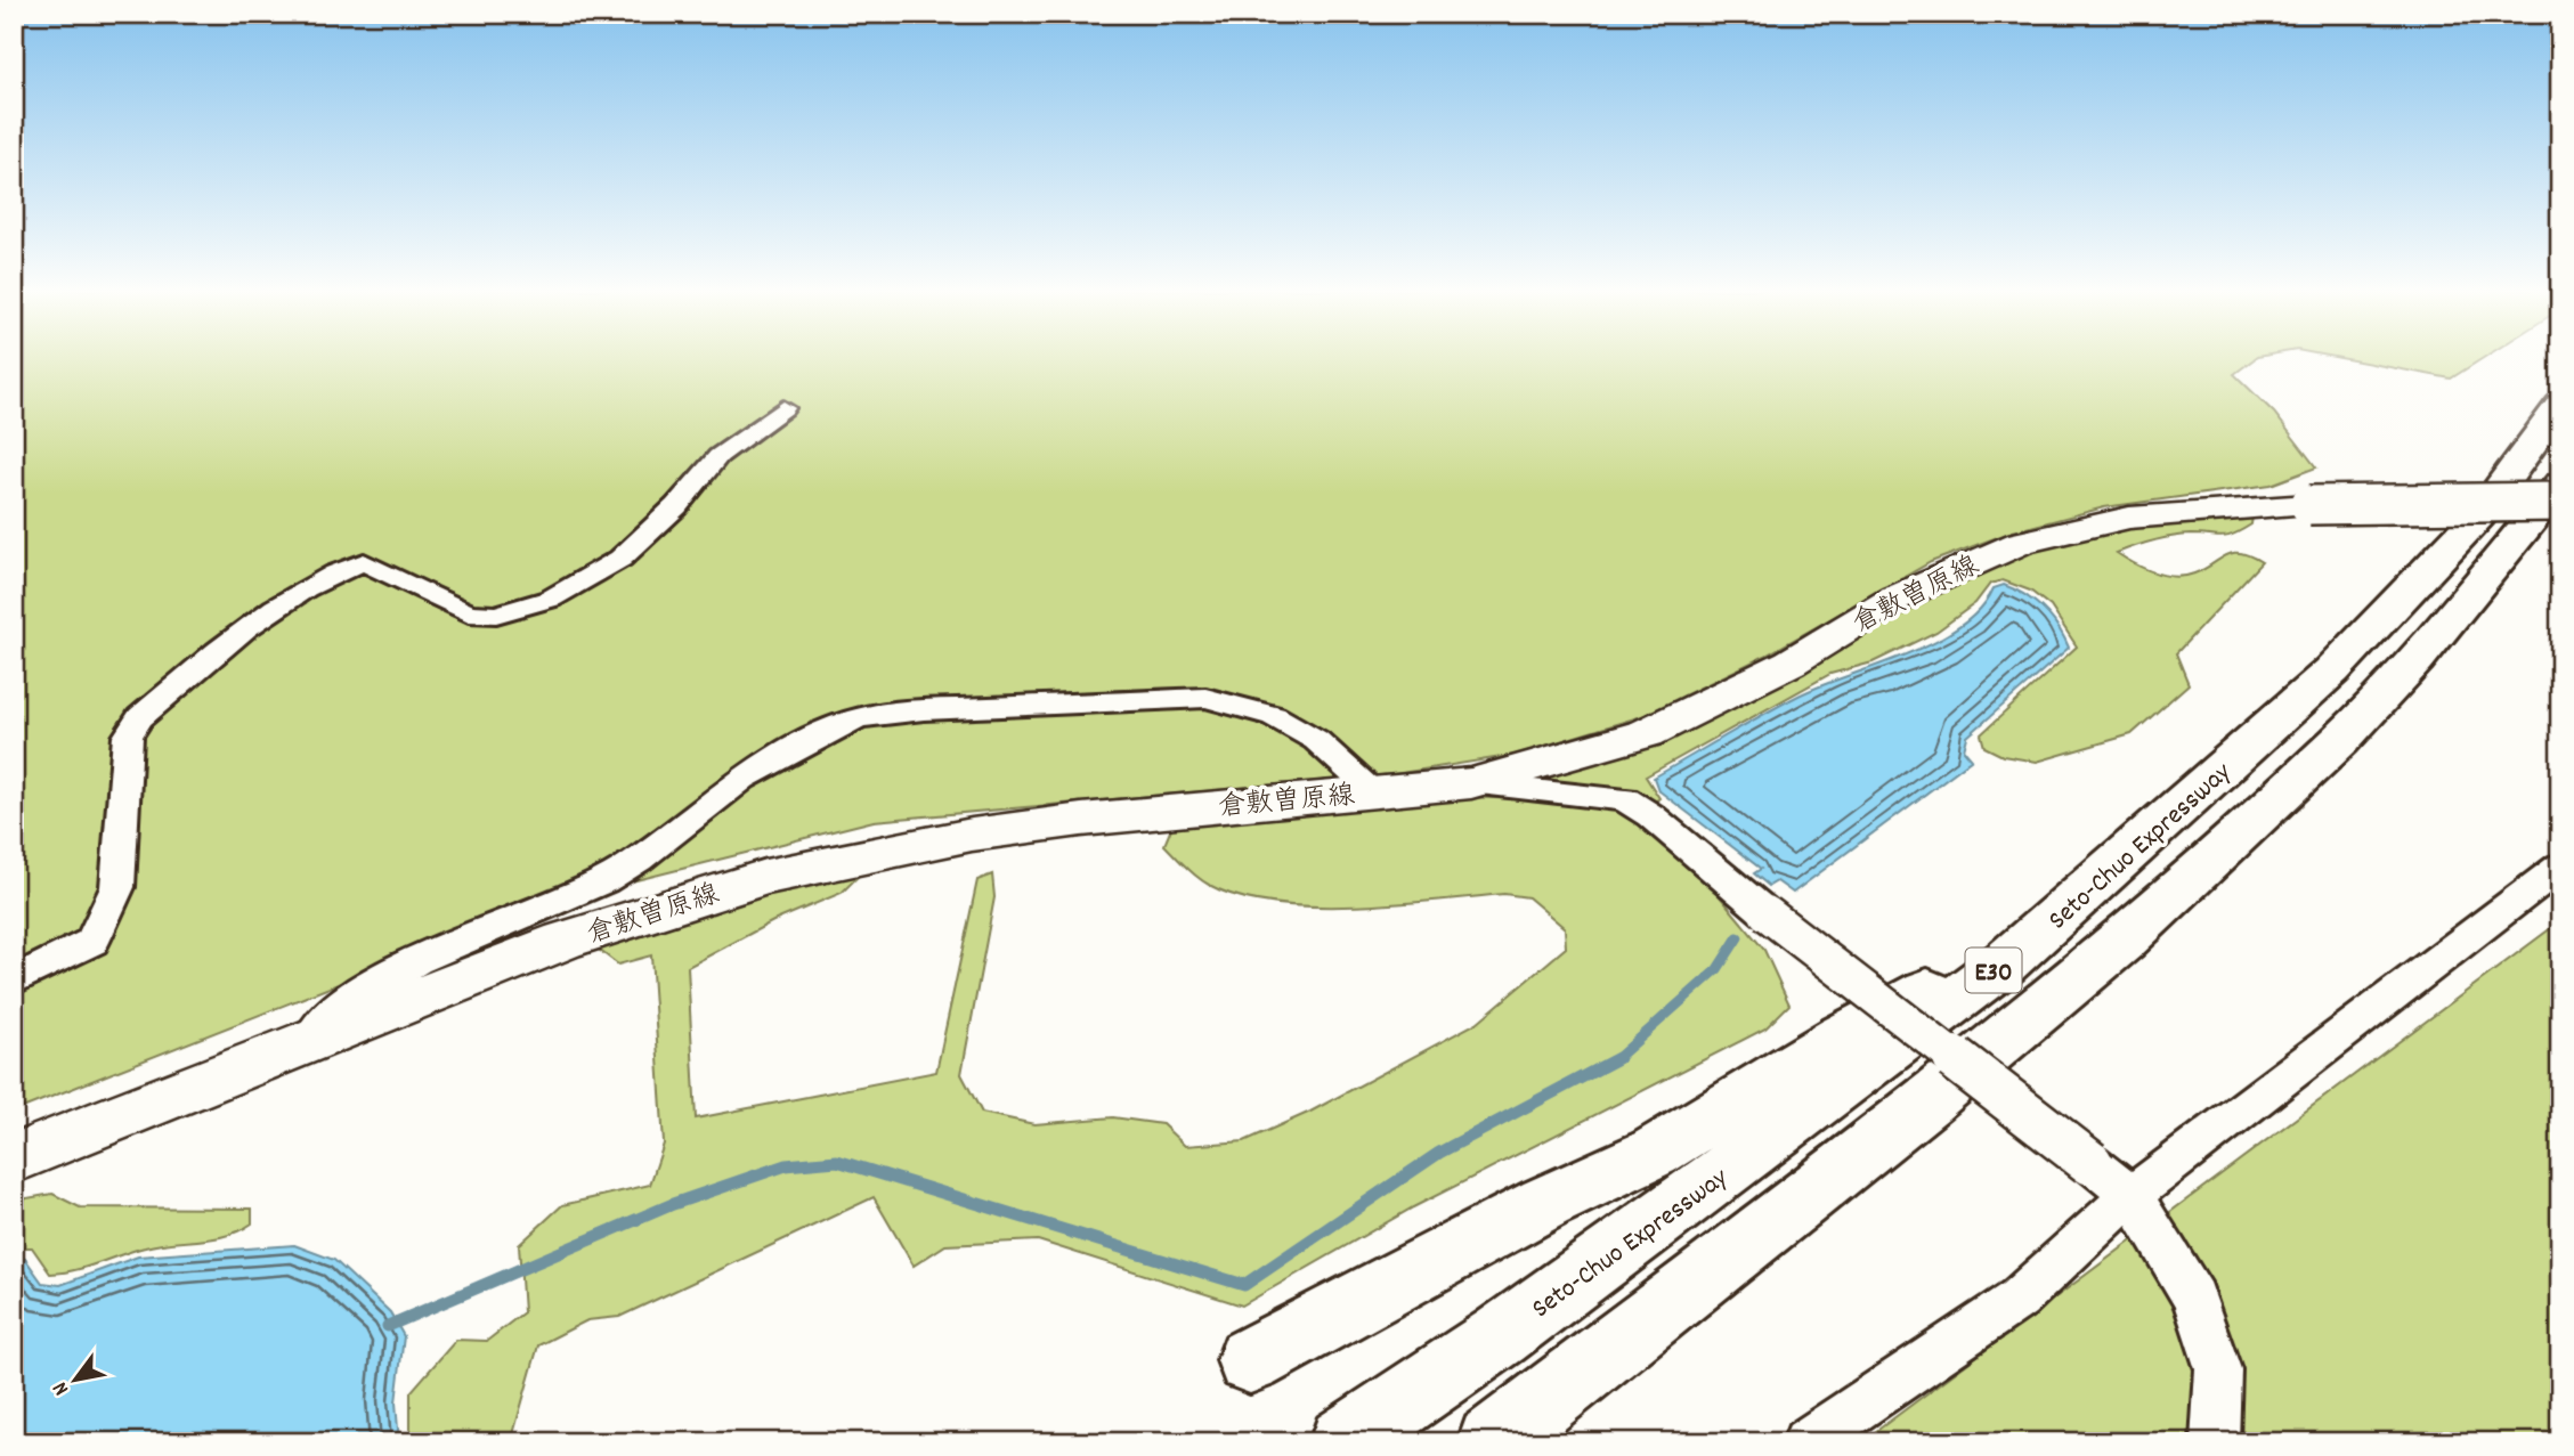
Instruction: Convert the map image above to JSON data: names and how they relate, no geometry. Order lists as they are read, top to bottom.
{
  "streets": {
    "highway": ["Seto-Chuo Expressway", "E30"],
    "street": ["倉敷曽原線"]
  },
  "north": "bottom left"
}
